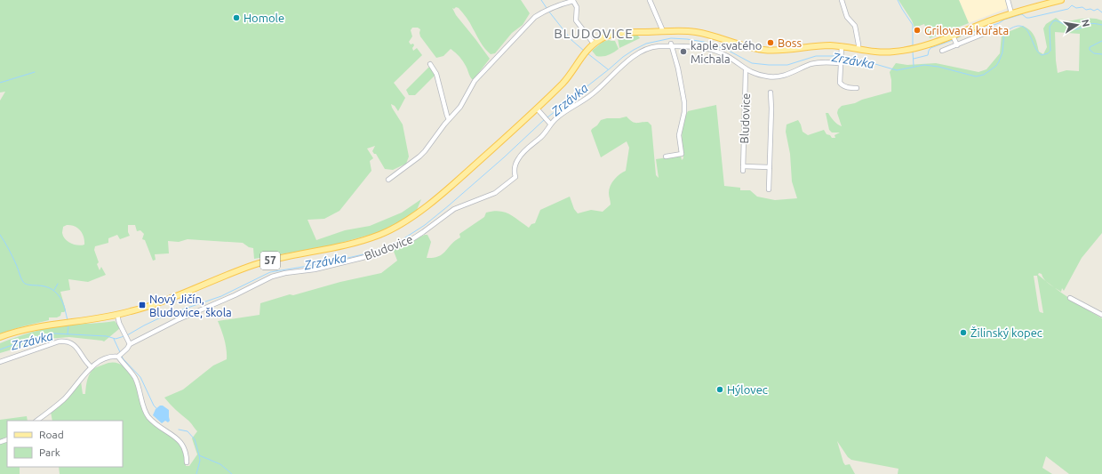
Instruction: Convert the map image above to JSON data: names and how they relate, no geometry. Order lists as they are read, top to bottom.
{
  "streets": {
    "main road": ["57"],
    "street": ["Bludovice"]
  },
  "districts": ["BLUDOVICE"],
  "water": ["Zrzávka"],
  "places": {
    "other": [
      "Homole",
      "Grilovaná kuřata",
      "Boss",
      "kaple svatého Michala",
      "Žilinský kopec",
      "Hýlovec"
    ],
    "transit": ["Nový Jičín, Bludovice, škola"]
  },
  "legend": ["Road", "Park"],
  "north": "right"
}
